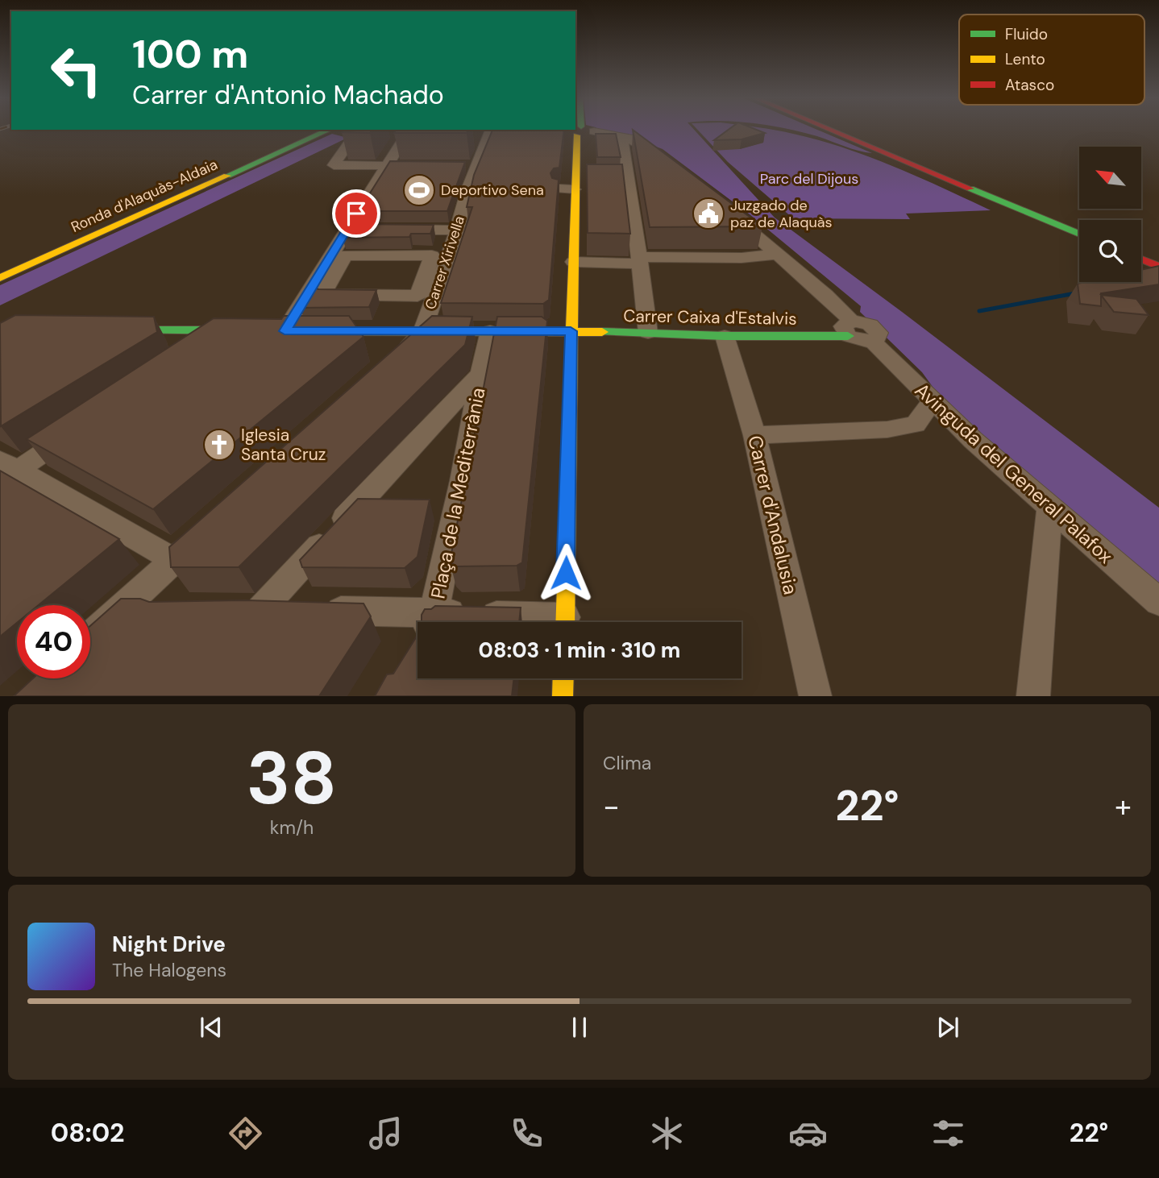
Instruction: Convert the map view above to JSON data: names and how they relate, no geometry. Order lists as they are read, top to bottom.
{
  "streets": {
    "street": [
      "Ronda d'Alaquàs-Aldaia",
      "Carrer Xirivella",
      "Carrer Caixa d'Estalvis",
      "Avinguda del General Palafox",
      "Plaça de la Mediterrània",
      "Carrer d'Andalusia"
    ]
  },
  "crossings": [
    ["Carrer Xirivella", "Carrer Caixa d'Estalvis"],
    ["Carrer Caixa d'Estalvis", "Avinguda del General Palafox"],
    ["Carrer Caixa d'Estalvis", "Plaça de la Mediterrània"],
    ["Carrer Caixa d'Estalvis", "Carrer d'Andalusia"]
  ],
  "parks": ["Parc del Dijous"],
  "places": {
    "sports": ["Deportivo Sena"],
    "public building": ["Juzgado de paz de Alaquàs"],
    "church": ["Iglesia Santa Cruz"]
  },
  "legend": ["Fluido", "Lento", "Atasco"],
  "north": "top left",
  "page": {
    "turn": ["100 m", "Carrer d'Antonio Machado"],
    "limit": "40",
    "trip": "08:03 · 1 min · 310 m",
    "tile": [
      ["38", "km/h"],
      "Clima"
    ],
    "heat": ["−", "22°", "+"],
    "song": ["Night Drive", "The Halogens"],
    "tabs": ["08:02", "22°"]
  }
}
